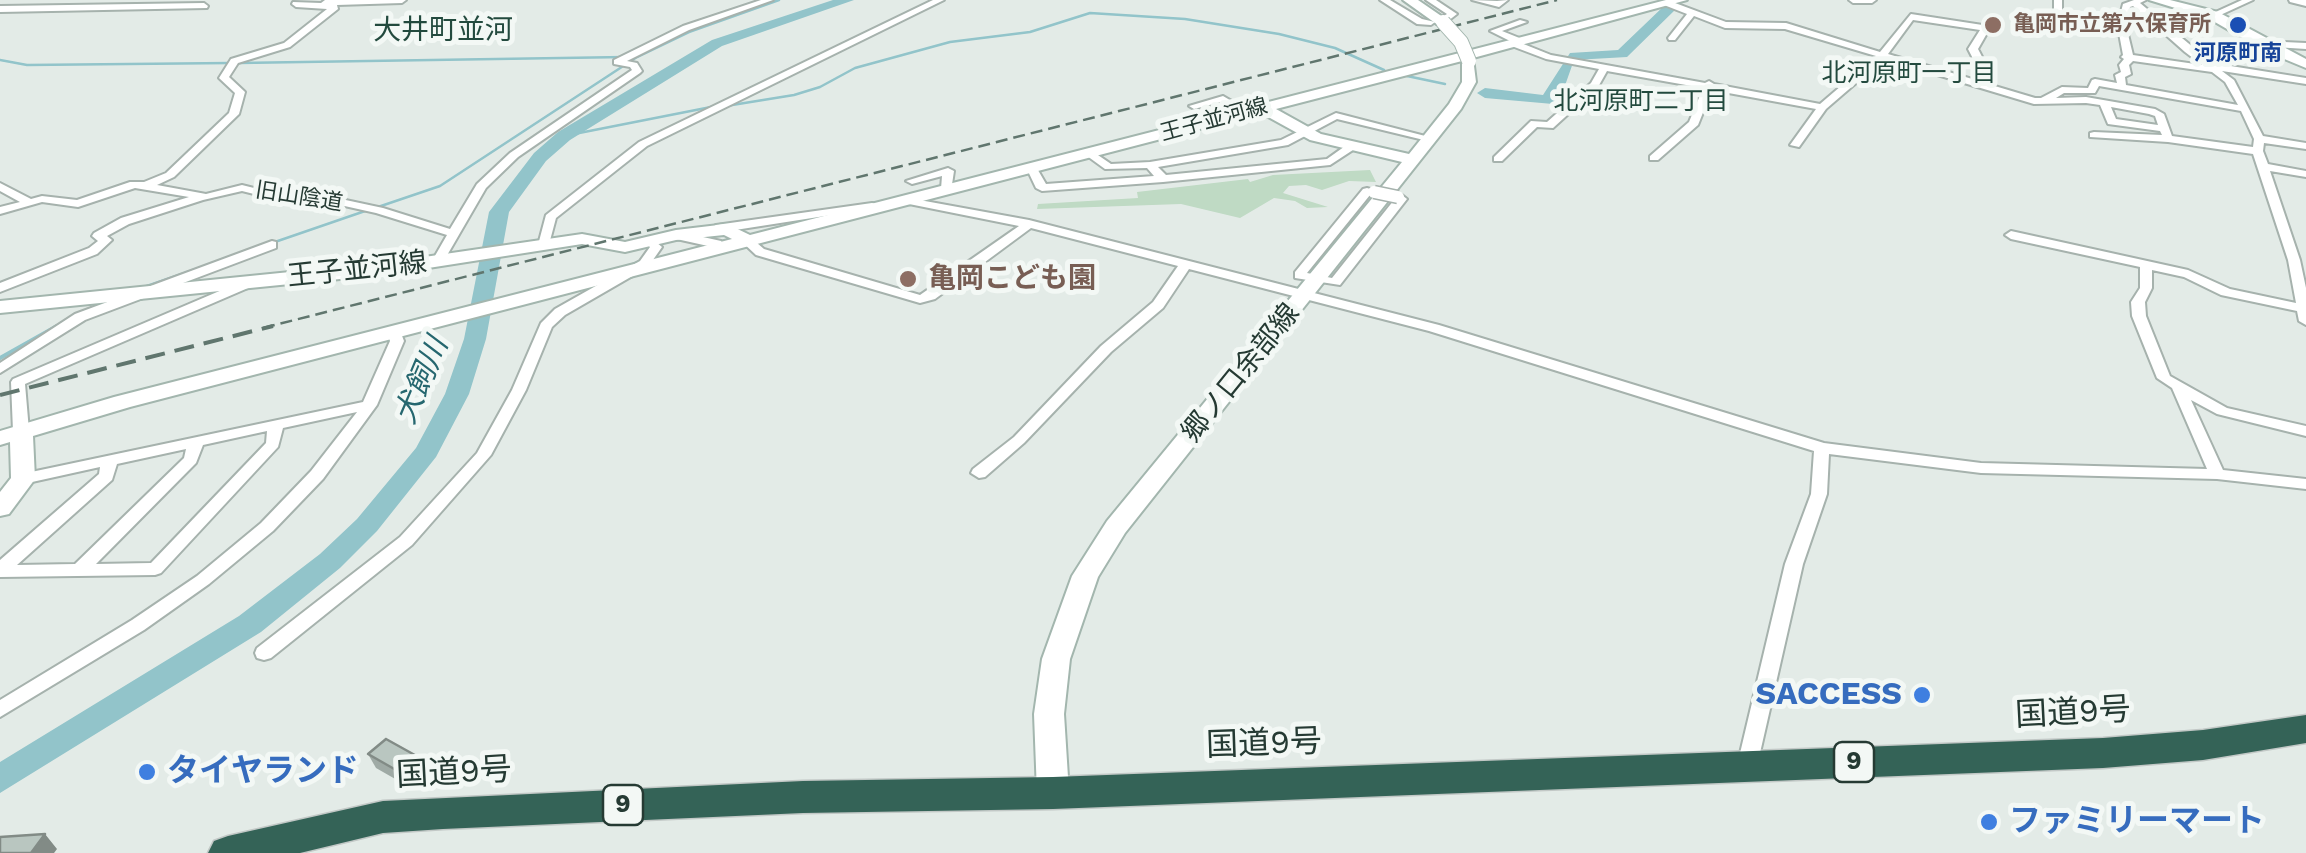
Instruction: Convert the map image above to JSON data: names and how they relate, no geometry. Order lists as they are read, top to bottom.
{
  "streets": {
    "highway": ["国道9号", "9"],
    "main road": ["王子並河線", "郷ノ口余部線"],
    "street": ["旧山陰道"]
  },
  "crossings": [
    ["王子並河線", "郷ノ口余部線"],
    ["郷ノ口余部線", "国道9号"]
  ],
  "districts": ["大井町並河", "北河原町一丁目", "北河原町二丁目"],
  "water": ["犬飼川"],
  "places": [
    "亀岡市立第六保育所",
    "河原町南",
    "亀岡こども園",
    "SACCESS",
    "タイヤランド",
    "ファミリーマート"
  ]
}
